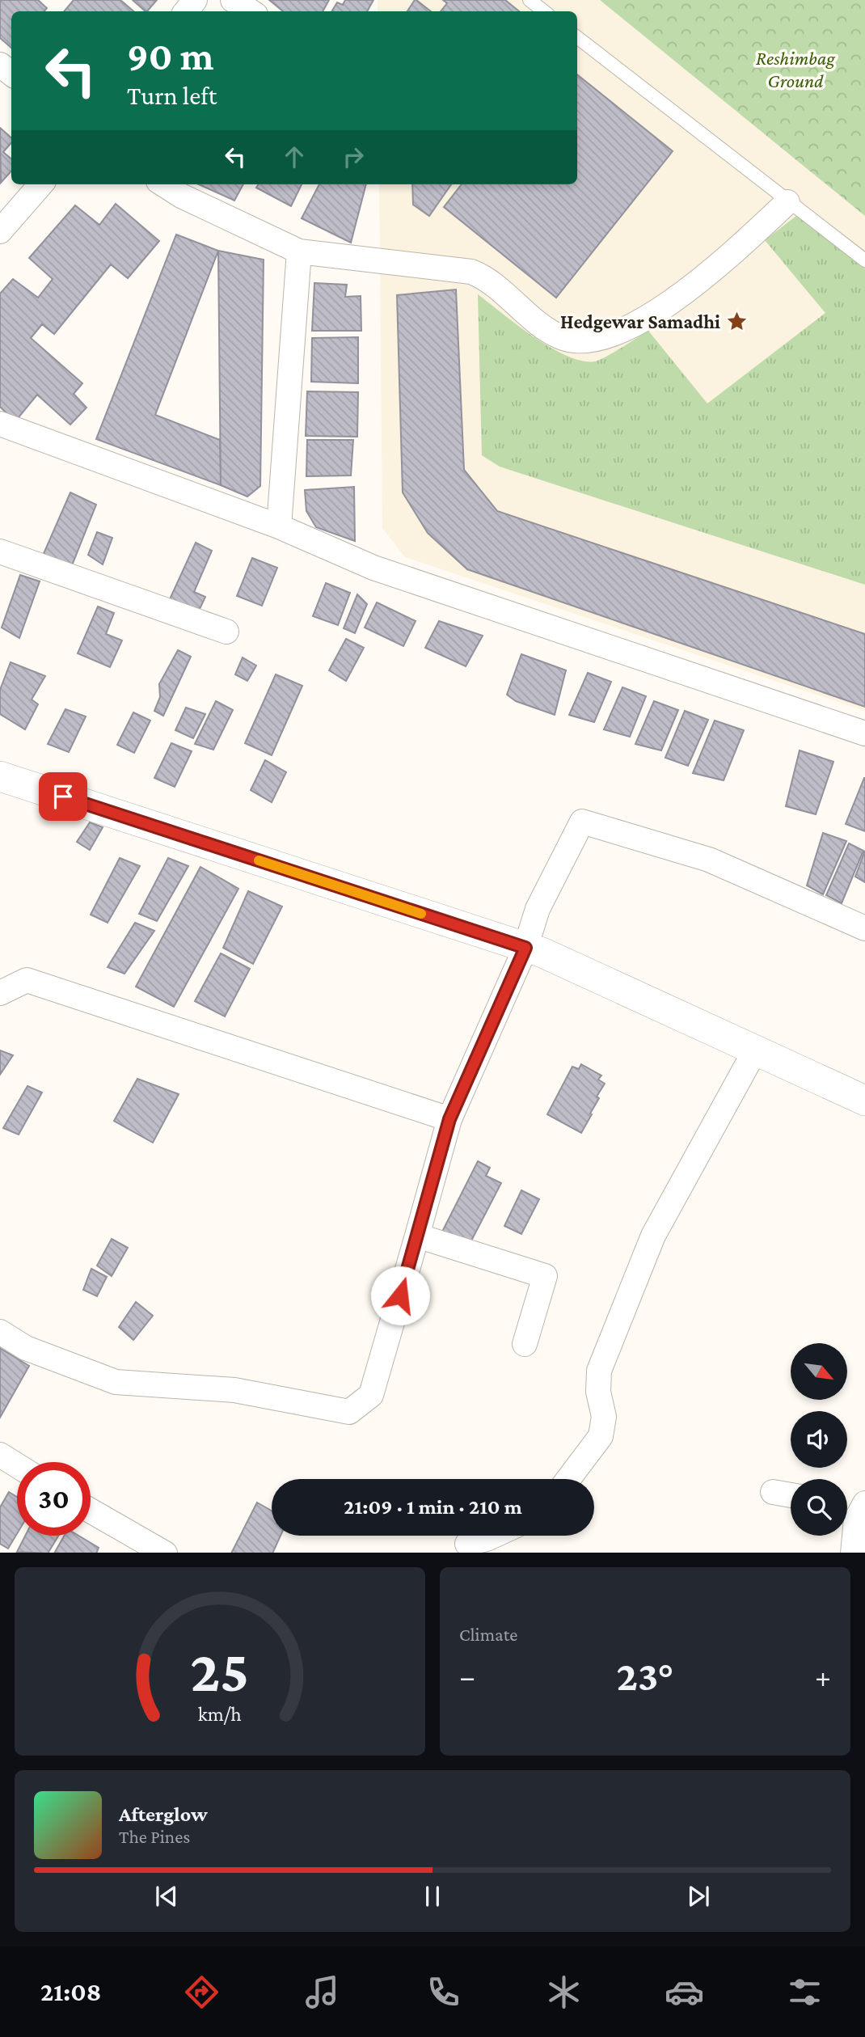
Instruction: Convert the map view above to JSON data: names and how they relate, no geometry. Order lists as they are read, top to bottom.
{
  "parks": ["Reshimbag Ground"],
  "places": {
    "place": ["Hedgewar Samadhi"]
  },
  "north": "bottom right",
  "page": {
    "turn": ["90 m", "Turn left"],
    "limit": "30",
    "trip": "21:09 · 1 min · 210 m",
    "tile": "Climate",
    "heat": ["−", "23°", "+"],
    "song": ["Afterglow", "The Pines"],
    "tabs": "21:08",
    "gauge": ["25", "km/h"]
  }
}
